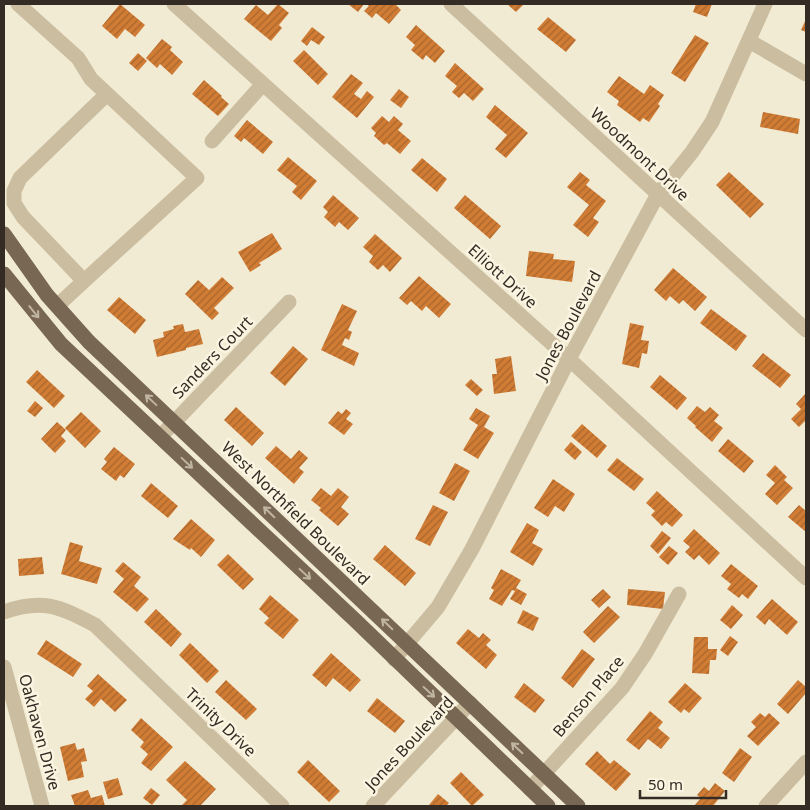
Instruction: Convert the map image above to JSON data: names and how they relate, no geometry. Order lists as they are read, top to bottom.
{
  "streets": {
    "main road": ["West Northfield Boulevard"],
    "street": [
      "Woodmont Drive",
      "Elliott Drive",
      "Jones Boulevard",
      "Sanders Court",
      "Benson Place",
      "Trinity Drive",
      "Oakhaven Drive"
    ]
  },
  "crossings": [
    ["Woodmont Drive", "Jones Boulevard"],
    ["Elliott Drive", "Jones Boulevard"],
    ["Jones Boulevard", "West Northfield Boulevard"],
    ["Sanders Court", "West Northfield Boulevard"],
    ["West Northfield Boulevard", "Benson Place"]
  ],
  "scale_bar": "50 m"
}
